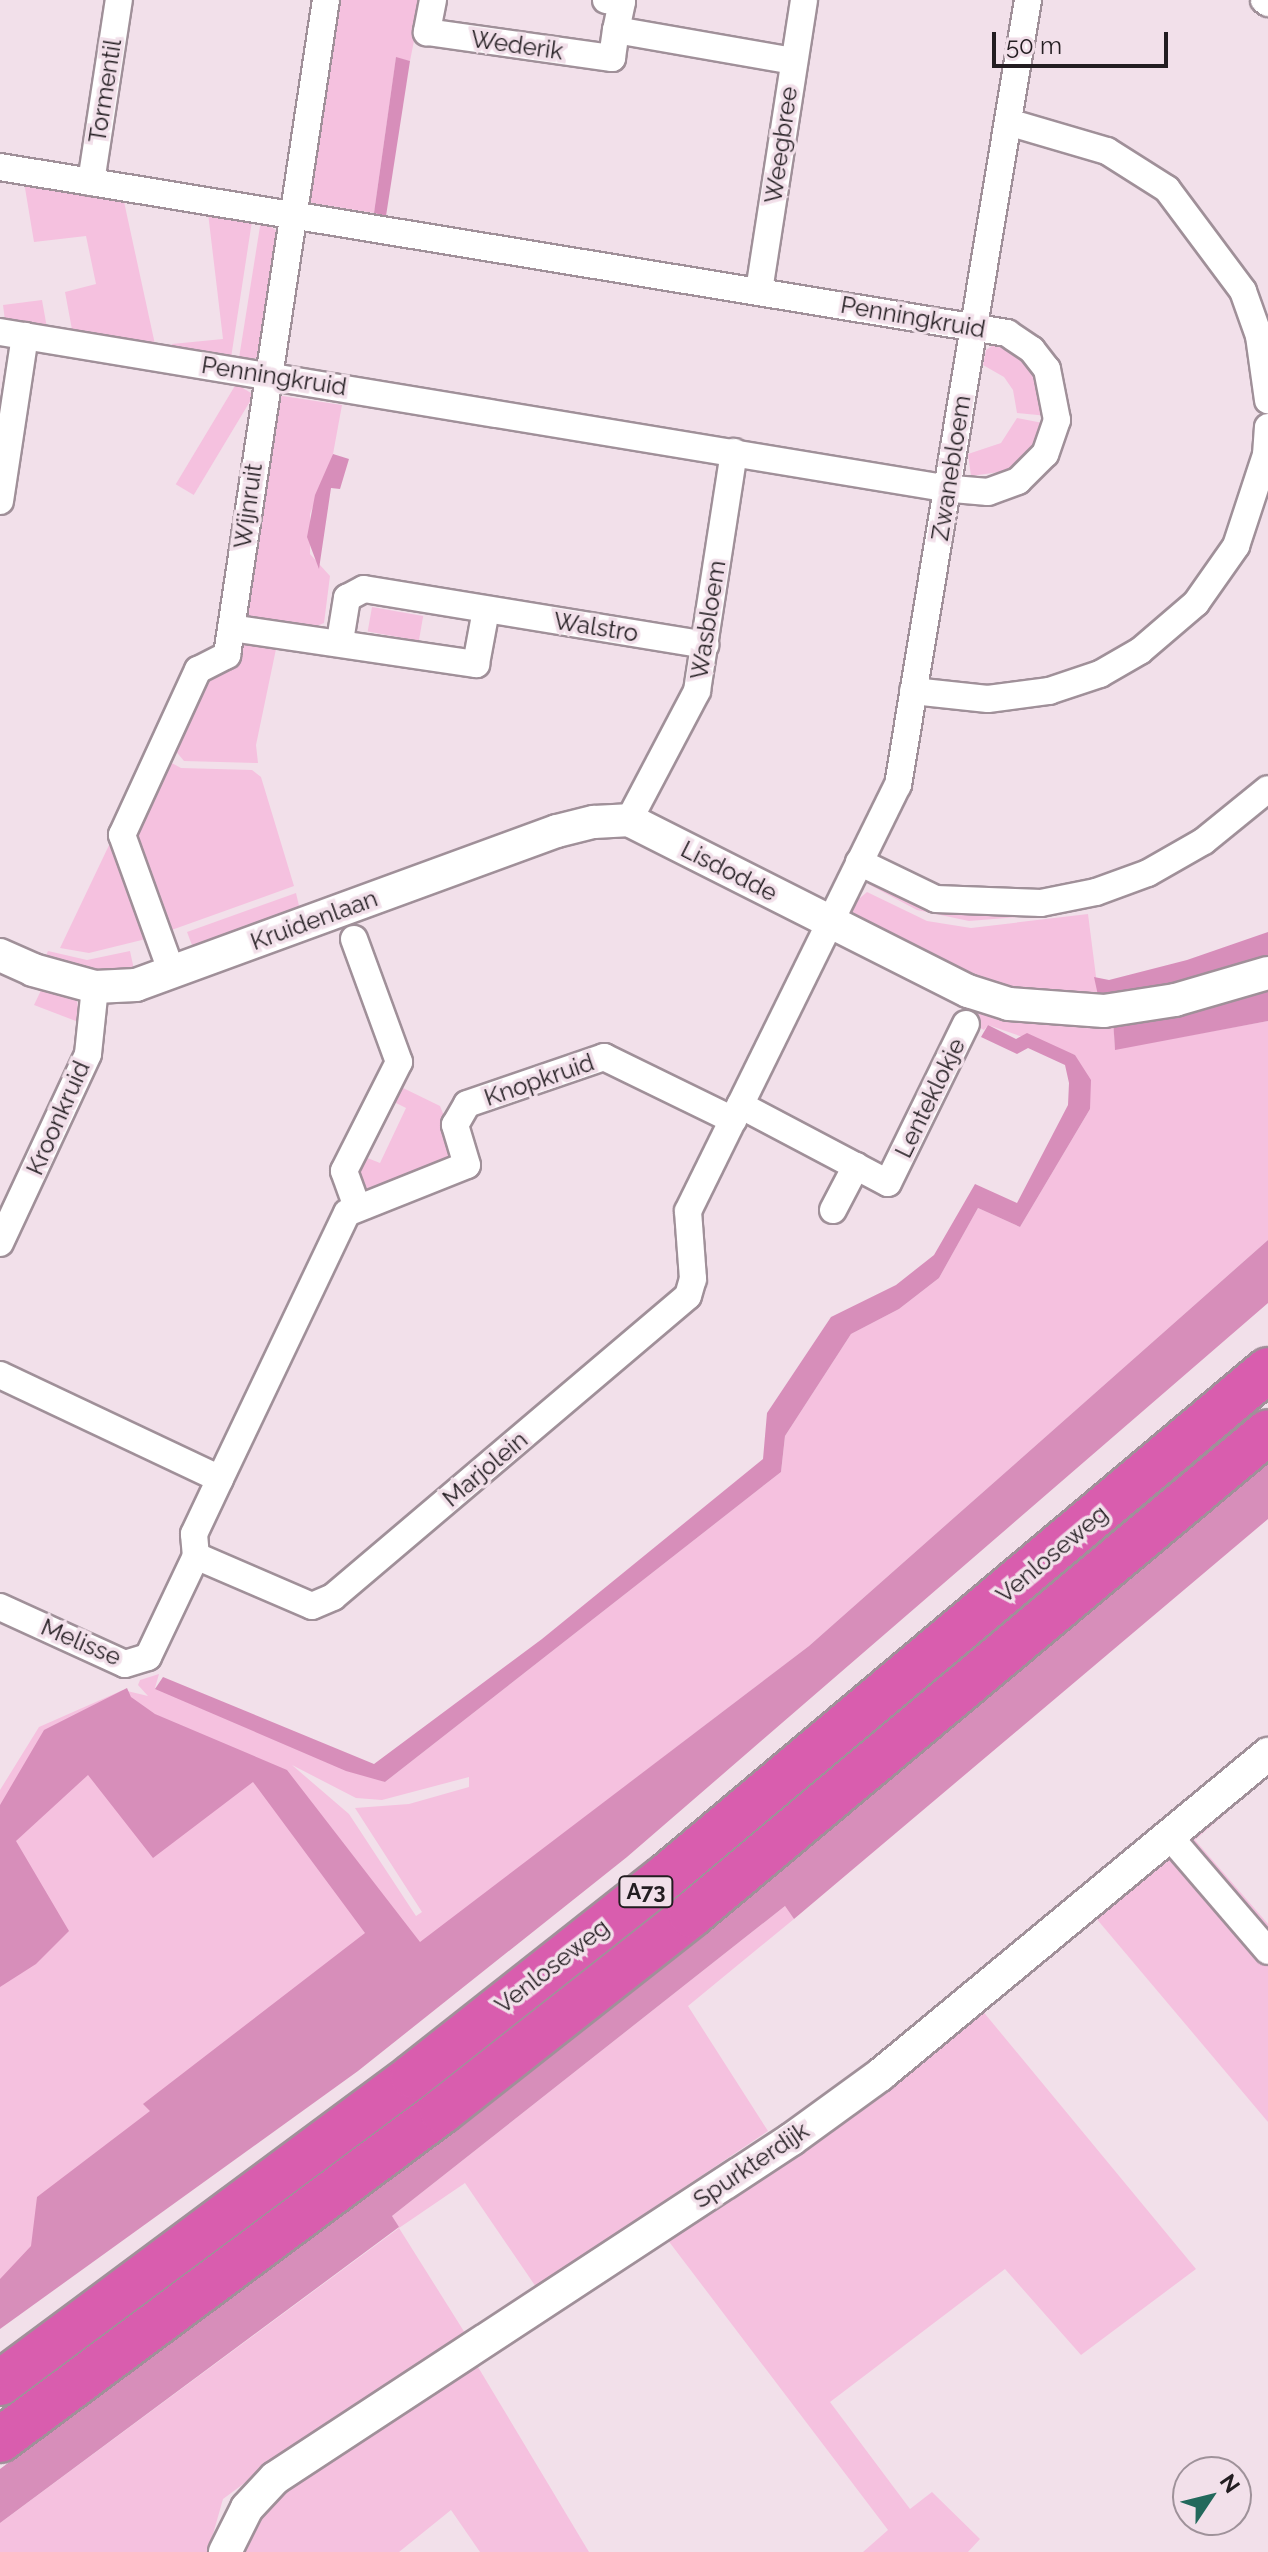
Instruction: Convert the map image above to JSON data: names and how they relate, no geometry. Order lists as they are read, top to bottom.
{
  "streets": {
    "highway": ["Venloseweg", "A73"],
    "street": [
      "Wederik",
      "Tormentil",
      "Weegbree",
      "Penningkruid",
      "Zwanebloem",
      "Wijnruit",
      "Wasbloem",
      "Walstro",
      "Lisdodde",
      "Kruidenlaan",
      "Knopkruid",
      "Lenteklokje",
      "Kroonkruid",
      "Marjolein",
      "Melisse",
      "Spurkterdijk"
    ]
  },
  "crossings": [
    ["Tormentil", "Penningkruid"],
    ["Weegbree", "Penningkruid"],
    ["Penningkruid", "Zwanebloem"],
    ["Penningkruid", "Wijnruit"],
    ["Penningkruid", "Wasbloem"],
    ["Zwanebloem", "Lisdodde"],
    ["Zwanebloem", "Marjolein"],
    ["Wijnruit", "Kruidenlaan"],
    ["Wasbloem", "Walstro"],
    ["Wasbloem", "Lisdodde"],
    ["Wasbloem", "Kruidenlaan"],
    ["Lisdodde", "Kruidenlaan"],
    ["Lisdodde", "Marjolein"],
    ["Kruidenlaan", "Kroonkruid"],
    ["Knopkruid", "Lenteklokje"],
    ["Knopkruid", "Marjolein"],
    ["Lenteklokje", "Marjolein"],
    ["Marjolein", "Melisse"]
  ],
  "scale_bar": "50 m",
  "north": "top right"
}
